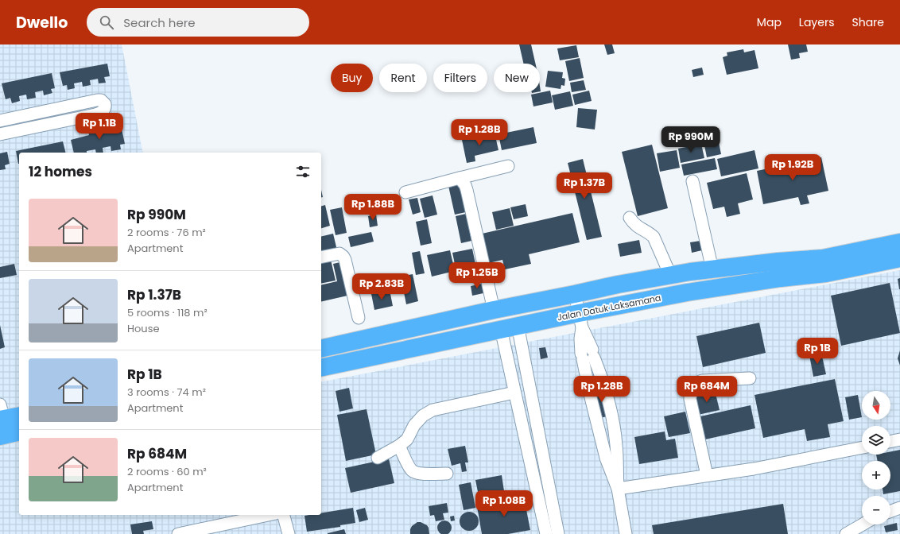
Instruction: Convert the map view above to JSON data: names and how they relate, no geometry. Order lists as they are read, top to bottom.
{
  "streets": {
    "highway": ["Jalan Datuk Laksamana"]
  },
  "north": "bottom",
  "page": {
    "header": "Dwello",
    "search": "Search here",
    "nav": ["Map", "Layers", "Share"],
    "chip": [
      "Buy",
      "Rent",
      "Filters",
      "New"
    ],
    "price": [
      "Rp 1.1B",
      "Rp 1.28B",
      "Rp 990M",
      "Rp 1.92B",
      "Rp 1.37B",
      "Rp 1.88B",
      "Rp 1.25B",
      "Rp 2.83B",
      "Rp 1B",
      "Rp 1.28B",
      "Rp 684M",
      "Rp 1.08B"
    ],
    "heading": "12 homes",
    "list": [
      {
        "name": "Rp 990M",
        "note": "2 rooms · 76 m² · Apartment"
      },
      {
        "name": "Rp 1.37B",
        "note": "5 rooms · 118 m² · House"
      },
      {
        "name": "Rp 1B",
        "note": "3 rooms · 74 m² · Apartment"
      },
      {
        "name": "Rp 684M",
        "note": "2 rooms · 60 m² · Apartment"
      }
    ],
    "map_buttons": ["+", "−"]
  }
}
